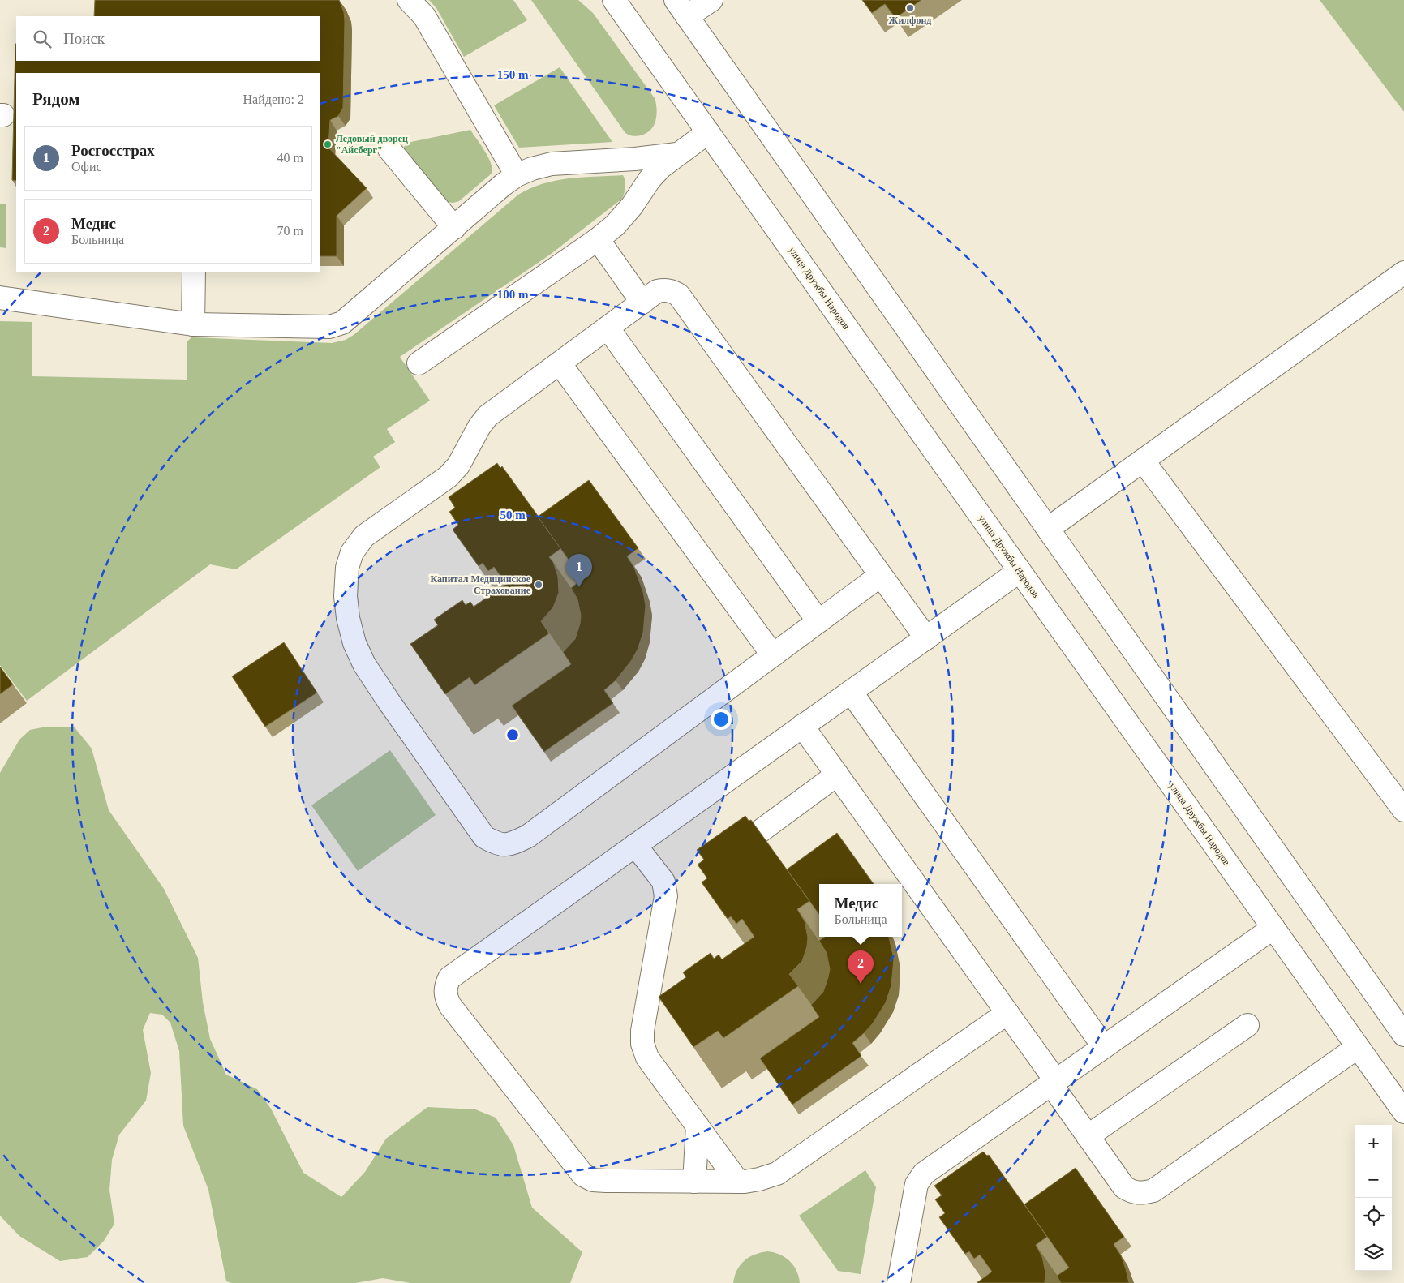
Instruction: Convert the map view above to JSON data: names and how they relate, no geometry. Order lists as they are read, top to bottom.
{
  "streets": {
    "main road": ["улица Дружбы Народов"]
  },
  "places": ["Жилфонд", "Ледовый дворец \"Айсберг\"", "Капитал Медицинское Страхование"],
  "page": {
    "search": "Поиск",
    "heading": ["Рядом", "Найдено: 2"],
    "list": [
      {
        "mark": "1",
        "name": "Росгосстрах",
        "note": "Офис",
        "value": "40 m"
      },
      {
        "mark": "2",
        "name": "Медис",
        "note": "Больница",
        "value": "70 m"
      }
    ],
    "pins": ["1", "2"],
    "popup": ["Медис", "Больница"],
    "map_buttons": ["+", "−"]
  },
  "rings": ["150 m", "100 m", "50 m"]
}
